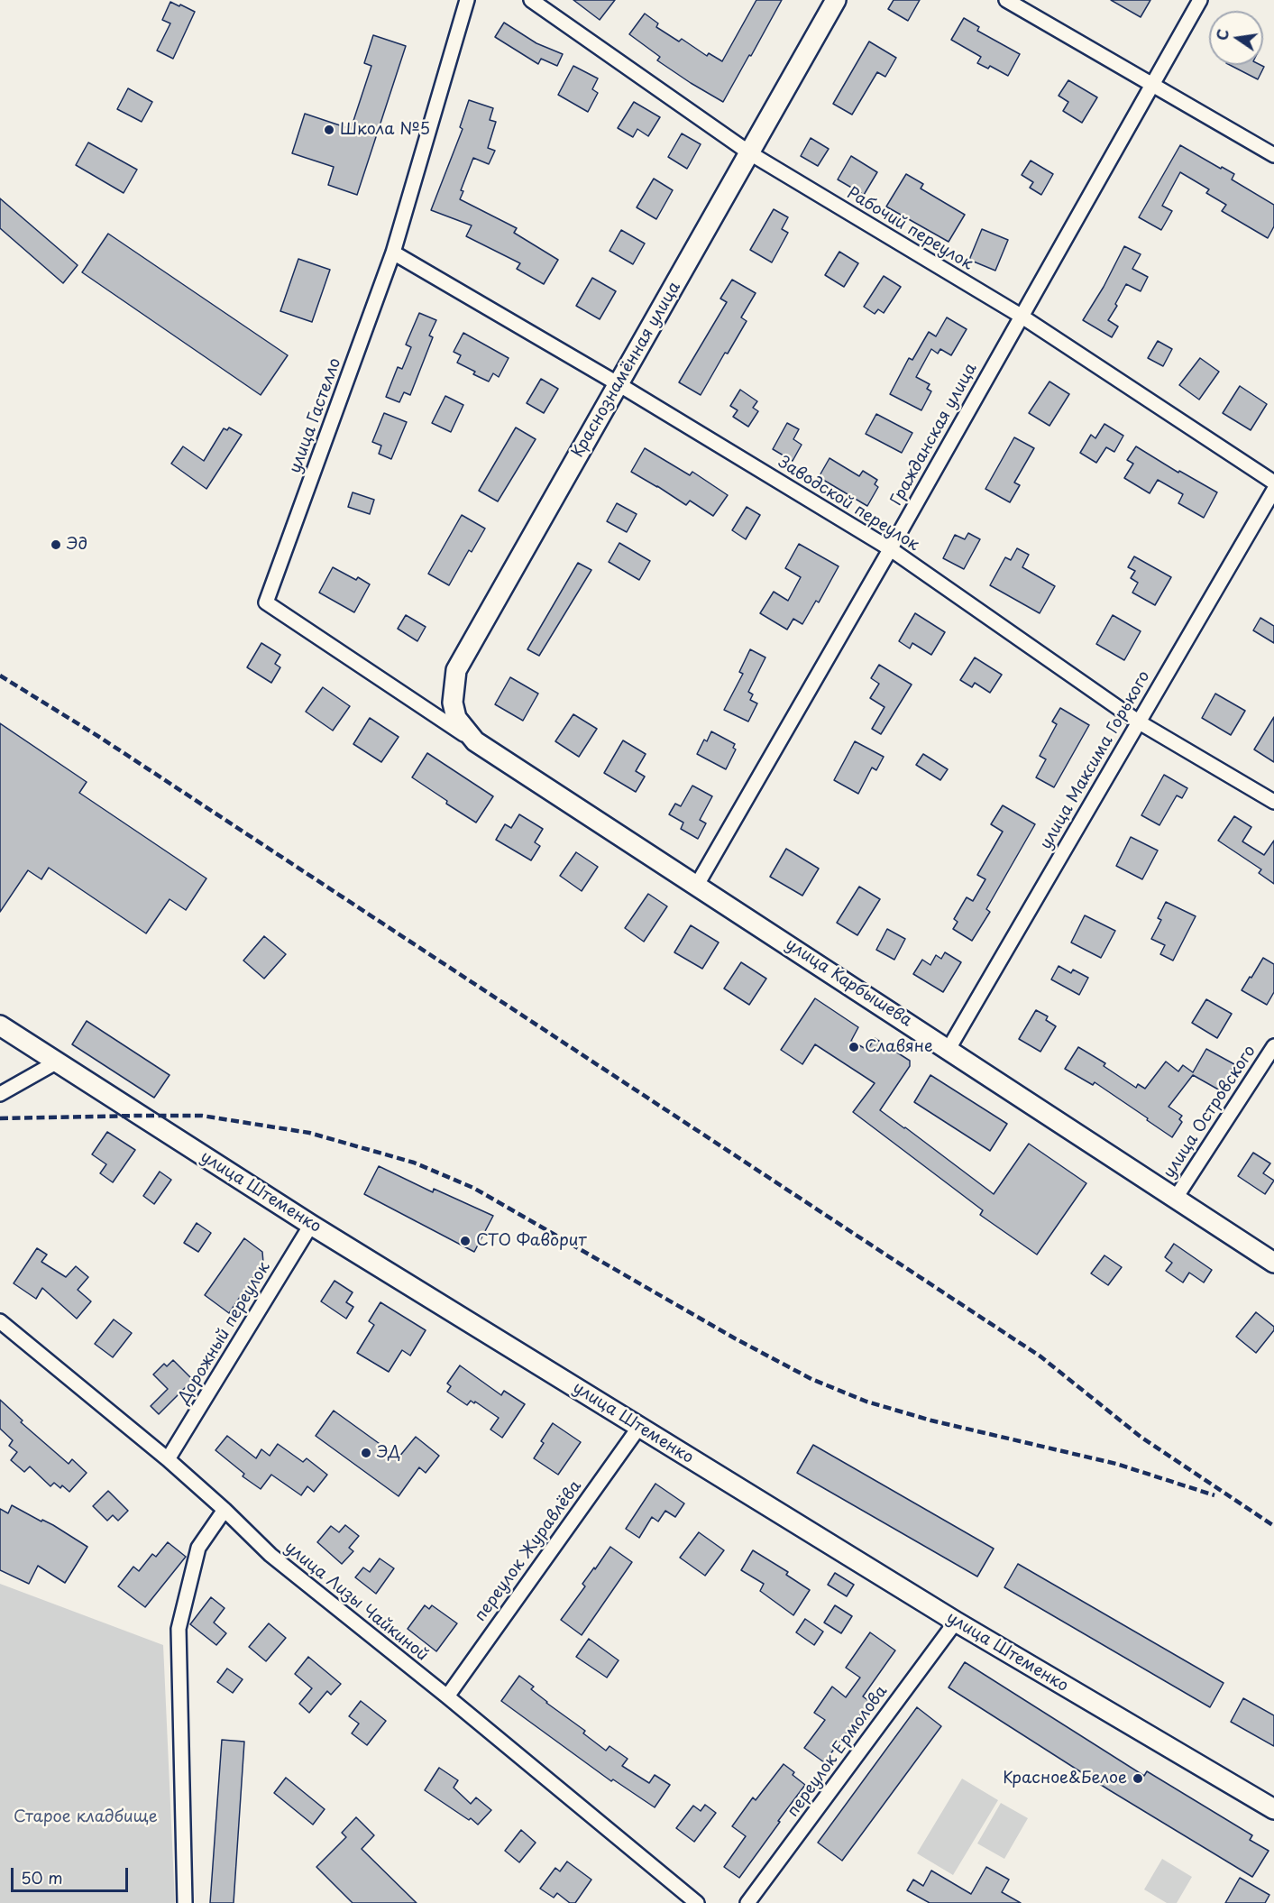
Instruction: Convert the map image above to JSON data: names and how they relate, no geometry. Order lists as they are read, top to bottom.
{
  "streets": {
    "main road": ["Краснознамённая улица", "улица Карбышева", "улица Штеменко"],
    "street": [
      "Рабочий переулок",
      "улица Гастелло",
      "Гражданская улица",
      "Заводской переулок",
      "улица Максима Горького",
      "улица Островского",
      "Дорожный переулок",
      "переулок Журавлёва",
      "улица Лизы Чайкиной",
      "переулок Ермолова"
    ]
  },
  "crossings": [
    ["Рабочий переулок", "Краснознамённая улица"],
    ["Рабочий переулок", "Гражданская улица"],
    ["Краснознамённая улица", "улица Гастелло"],
    ["Краснознамённая улица", "Заводской переулок"],
    ["Краснознамённая улица", "улица Карбышева"],
    ["улица Гастелло", "Заводской переулок"],
    ["улица Гастелло", "улица Карбышева"],
    ["Гражданская улица", "Заводской переулок"],
    ["Гражданская улица", "улица Карбышева"],
    ["Заводской переулок", "улица Максима Горького"],
    ["улица Максима Горького", "улица Карбышева"],
    ["улица Карбышева", "улица Островского"],
    ["улица Штеменко", "Дорожный переулок"],
    ["улица Штеменко", "переулок Журавлёва"],
    ["улица Штеменко", "переулок Ермолова"],
    ["Дорожный переулок", "улица Лизы Чайкиной"],
    ["переулок Журавлёва", "улица Лизы Чайкиной"]
  ],
  "parks": ["Старое кладбище"],
  "places": [
    "Школа №5",
    "Эд",
    "Славяне",
    "СТО Фаворит",
    "ЭД",
    "Красное&Белое"
  ],
  "scale_bar": "50 m",
  "north": "left"
}
